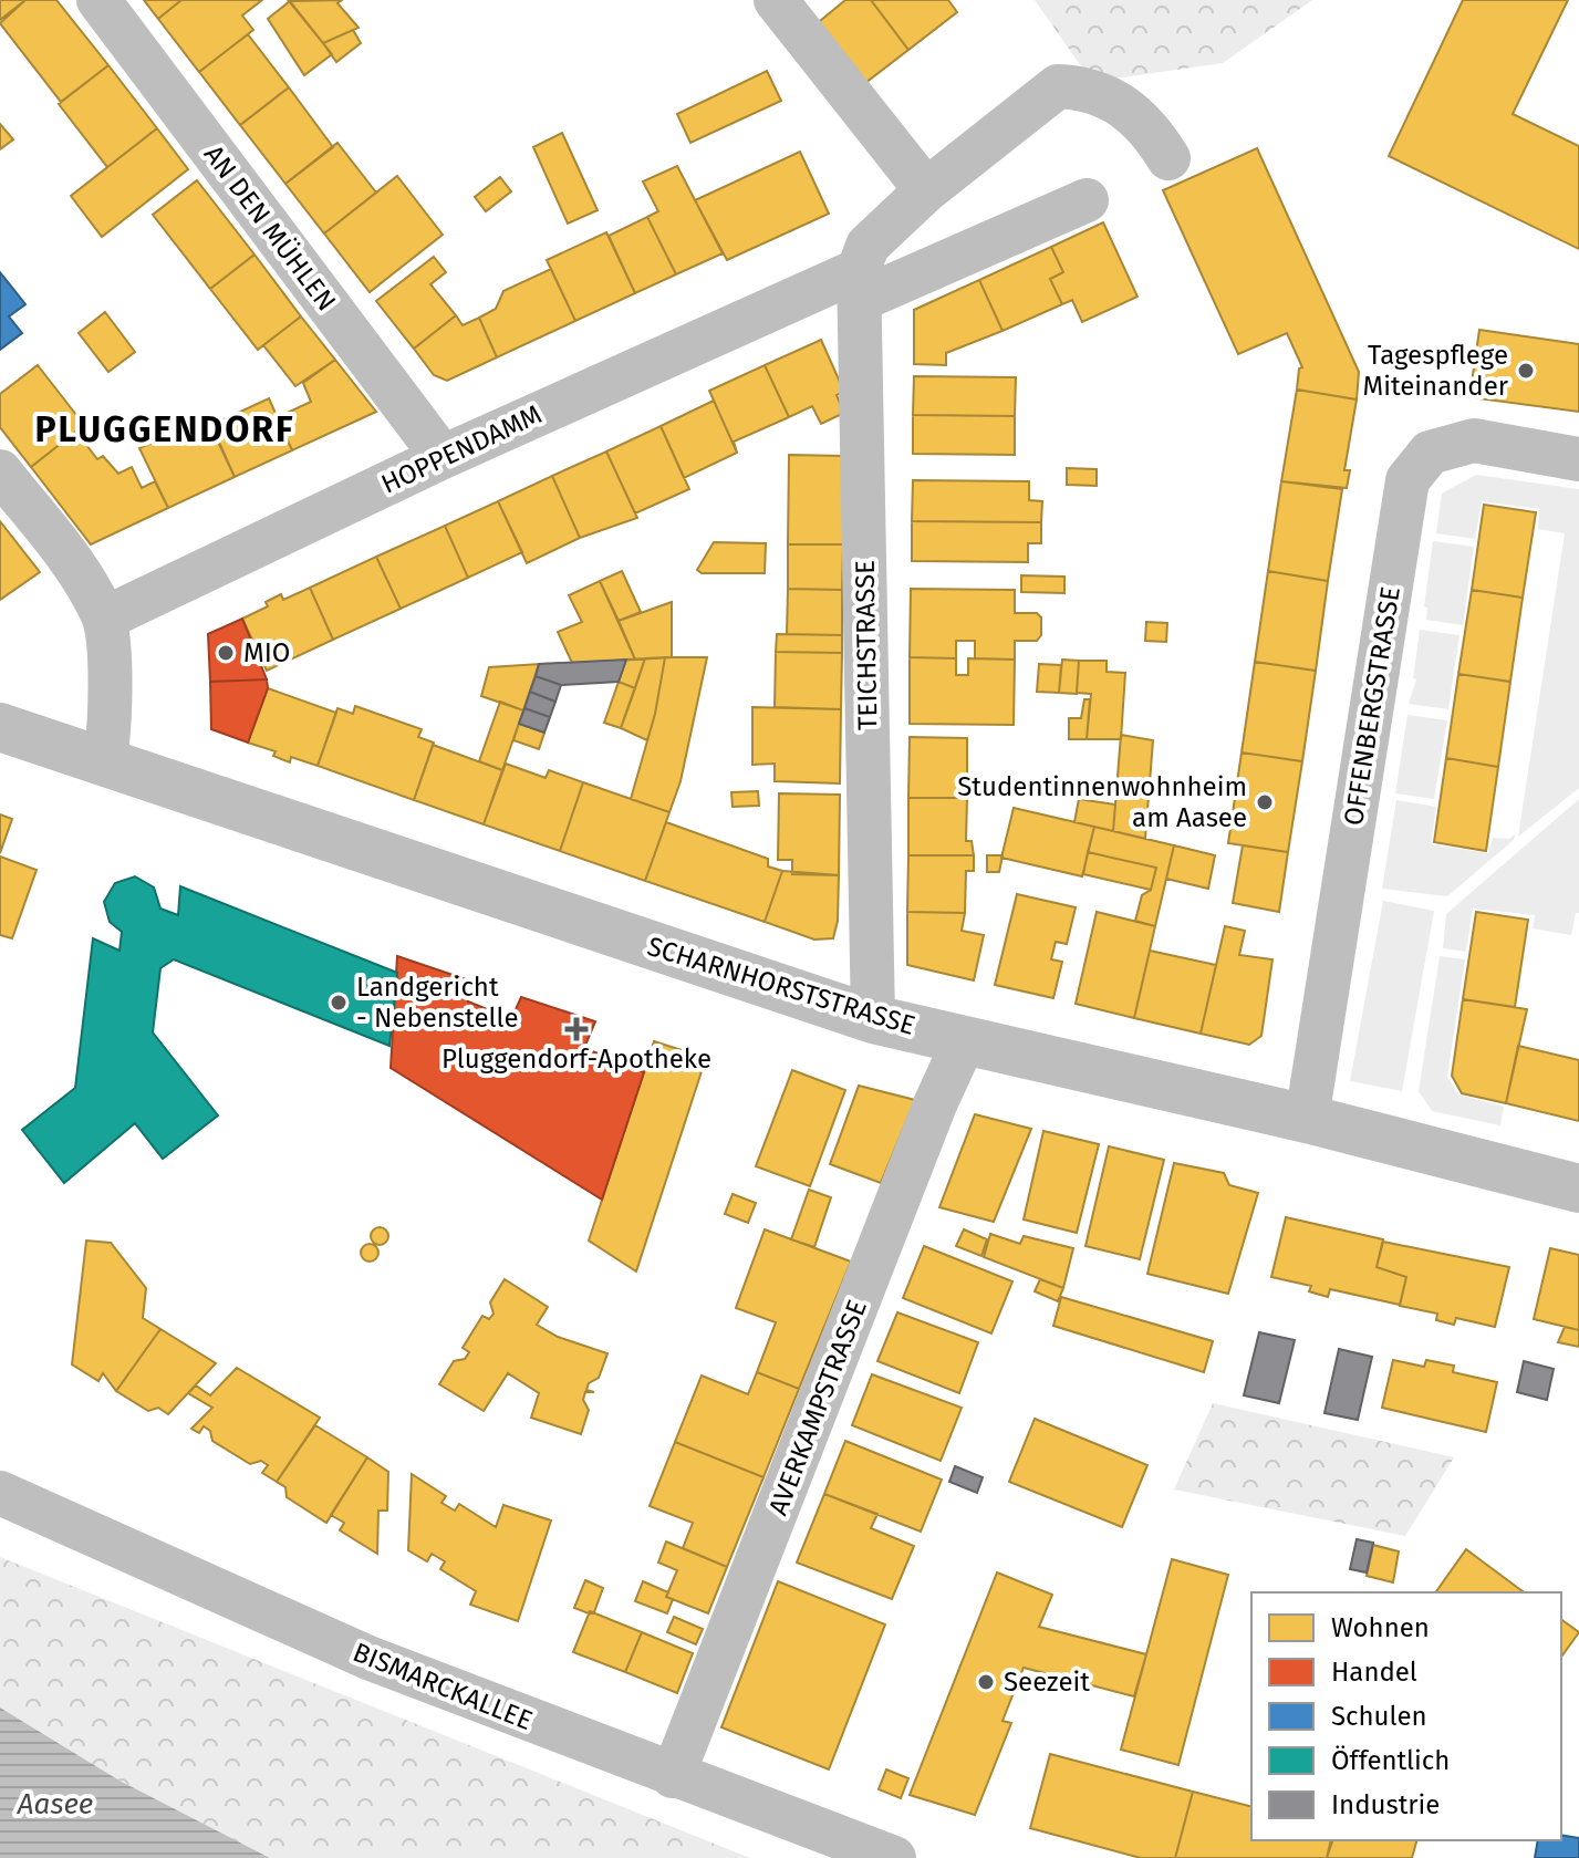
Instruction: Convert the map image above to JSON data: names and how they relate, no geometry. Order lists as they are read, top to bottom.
{
  "streets": {
    "street": [
      "AN DEN MÜHLEN",
      "HOPPENDAMM",
      "TEICHSTRASSE",
      "OFFENBERGSTRASSE",
      "SCHARNHORSTSTRASSE",
      "AVERKAMPSTRASSE",
      "BISMARCKALLEE"
    ]
  },
  "crossings": [
    ["AN DEN MÜHLEN", "HOPPENDAMM"],
    ["HOPPENDAMM", "TEICHSTRASSE"],
    ["TEICHSTRASSE", "SCHARNHORSTSTRASSE"],
    ["OFFENBERGSTRASSE", "SCHARNHORSTSTRASSE"],
    ["SCHARNHORSTSTRASSE", "AVERKAMPSTRASSE"],
    ["AVERKAMPSTRASSE", "BISMARCKALLEE"]
  ],
  "districts": ["PLUGGENDORF"],
  "water": ["Aasee"],
  "places": {
    "other": [
      "Tagespflege Miteinander",
      "MIO",
      "Studentinnenwohnheim am Aasee",
      "Landgericht - Nebenstelle",
      "Seezeit"
    ],
    "health": ["Pluggendorf-Apotheke"]
  },
  "legend": [
    "Wohnen",
    "Handel",
    "Schulen",
    "Öffentlich",
    "Industrie"
  ]
}
